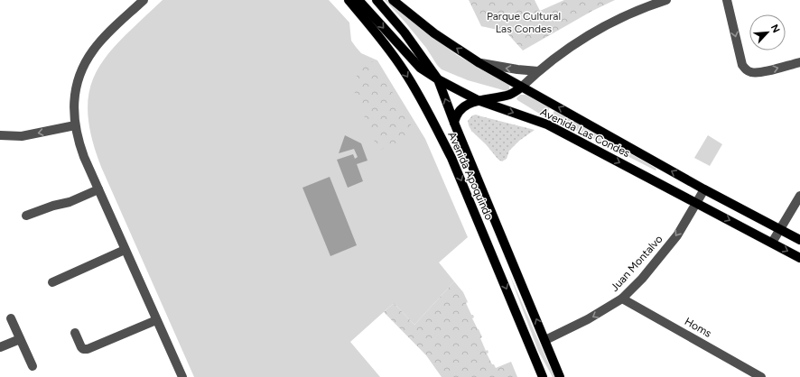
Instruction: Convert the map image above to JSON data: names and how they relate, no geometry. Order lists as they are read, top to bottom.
{
  "streets": {
    "main road": ["Avenida Las Condes", "Avenida Apoquindo"],
    "street": ["Juan Montalvo", "Homs"]
  },
  "crossings": [
    ["Avenida Las Condes", "Avenida Apoquindo"],
    ["Avenida Las Condes", "Juan Montalvo"],
    ["Avenida Apoquindo", "Juan Montalvo"],
    ["Juan Montalvo", "Homs"]
  ],
  "one_way": ["Juan Montalvo"],
  "parks": ["Parque Cultural Las Condes"],
  "north": "top right"
}
